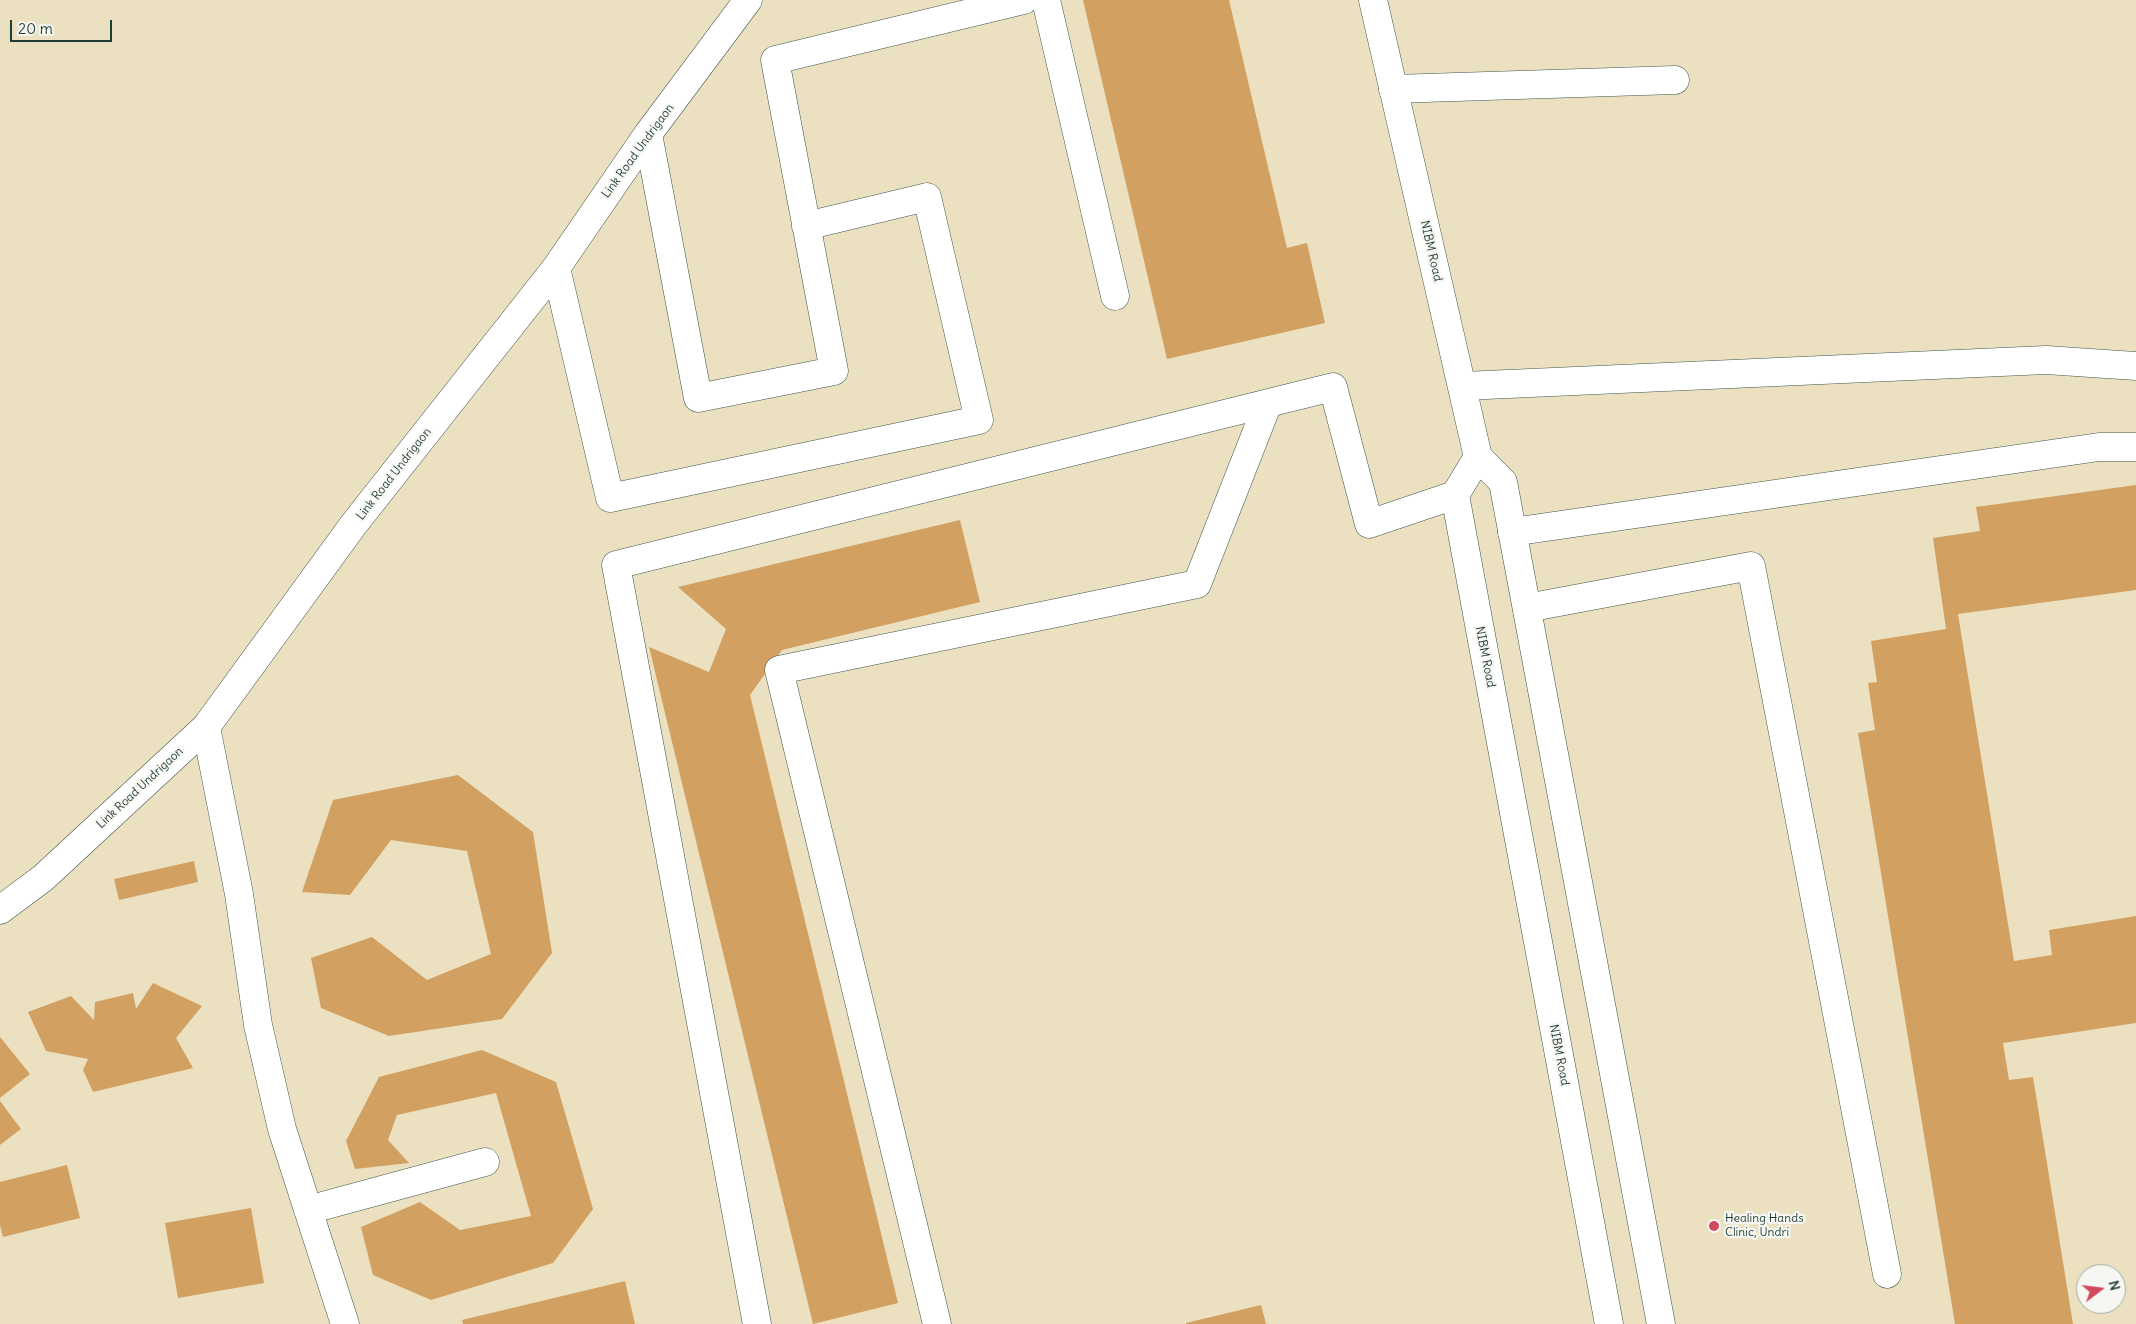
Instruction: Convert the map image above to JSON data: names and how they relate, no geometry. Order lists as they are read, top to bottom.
{
  "streets": {
    "street": ["Link Road Undrigaon", "NIBM Road"]
  },
  "places": ["Healing Hands Clinic, Undri"],
  "scale_bar": "20 m",
  "north": "right"
}
